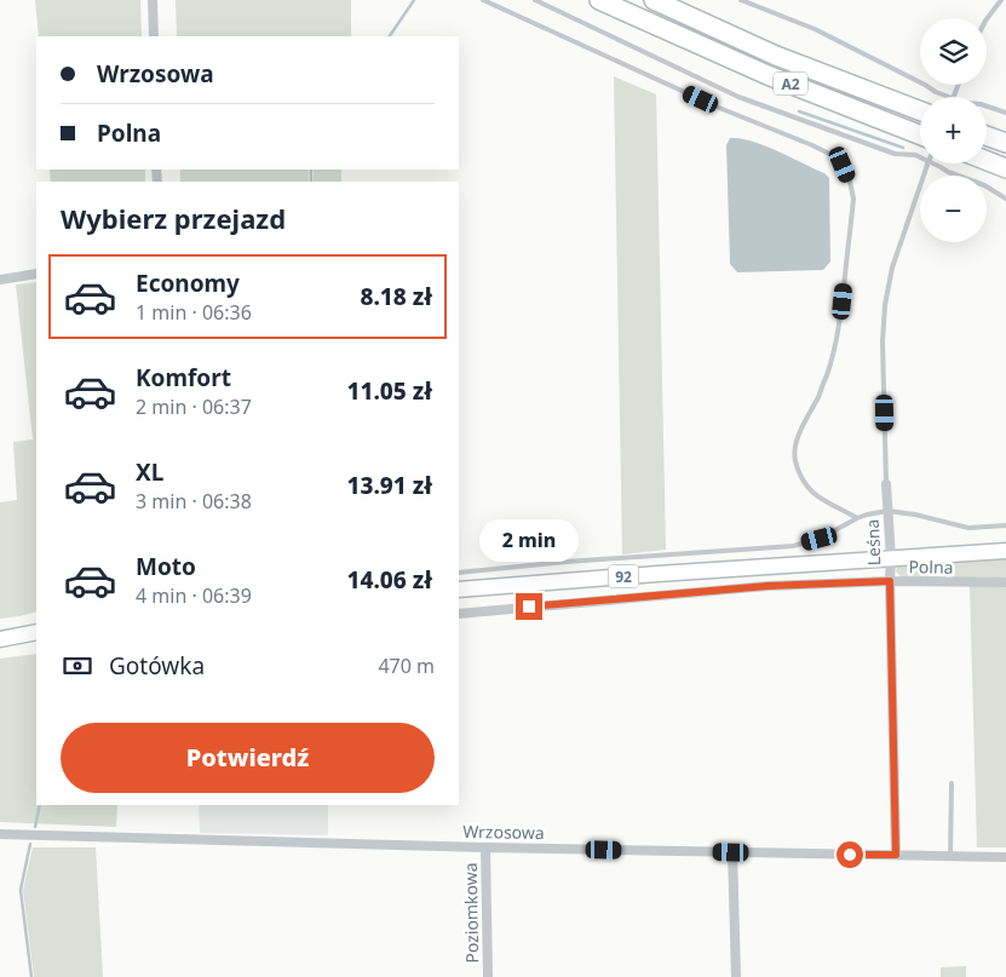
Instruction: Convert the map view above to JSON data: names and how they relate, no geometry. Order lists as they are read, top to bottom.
{
  "streets": {
    "highway": ["A2"],
    "main road": ["92"],
    "street": [
      "Leśna",
      "Polna",
      "Wrzosowa",
      "Poziomkowa"
    ]
  },
  "crossings": [
    ["Leśna", "Polna"],
    ["Leśna", "92"],
    ["Leśna", "Wrzosowa"],
    ["Wrzosowa", "Poziomkowa"]
  ],
  "page": {
    "map_buttons": ["+", "−"],
    "banner": ["Wrzosowa", "Polna"],
    "heading": "Wybierz przejazd",
    "list": [
      {
        "name": "Economy",
        "note": "1 min · 06:36",
        "value": "8.18 zł"
      },
      {
        "name": "Komfort",
        "note": "2 min · 06:37",
        "value": "11.05 zł"
      },
      {
        "name": "XL",
        "note": "3 min · 06:38",
        "value": "13.91 zł"
      },
      {
        "name": "Moto",
        "note": "4 min · 06:39",
        "value": "14.06 zł"
      }
    ],
    "bubble": "2 min",
    "pay": ["Gotówka", "470 m"],
    "buttons": "Potwierdź"
  }
}
